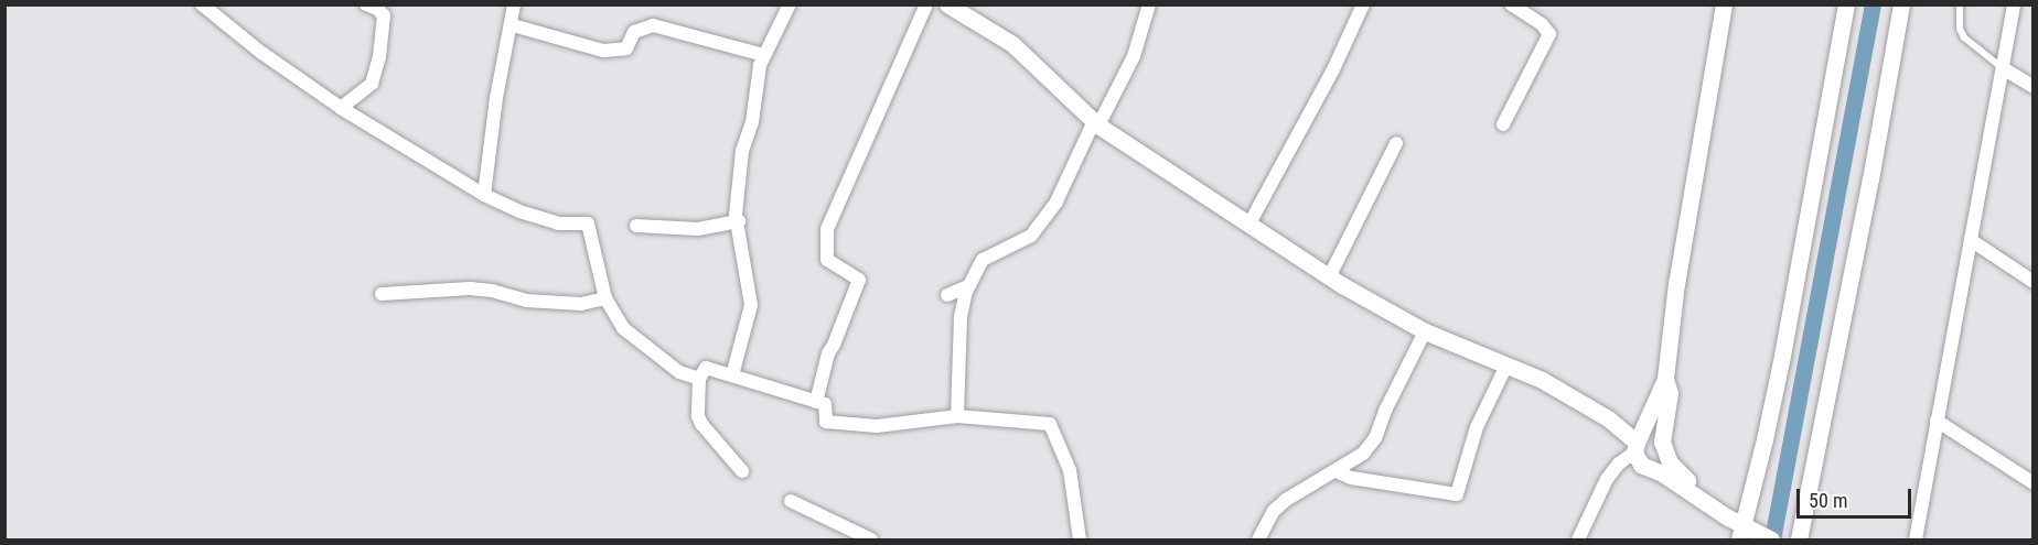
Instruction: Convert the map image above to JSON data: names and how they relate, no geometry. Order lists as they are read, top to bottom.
{
  "scale_bar": "50 m"
}
